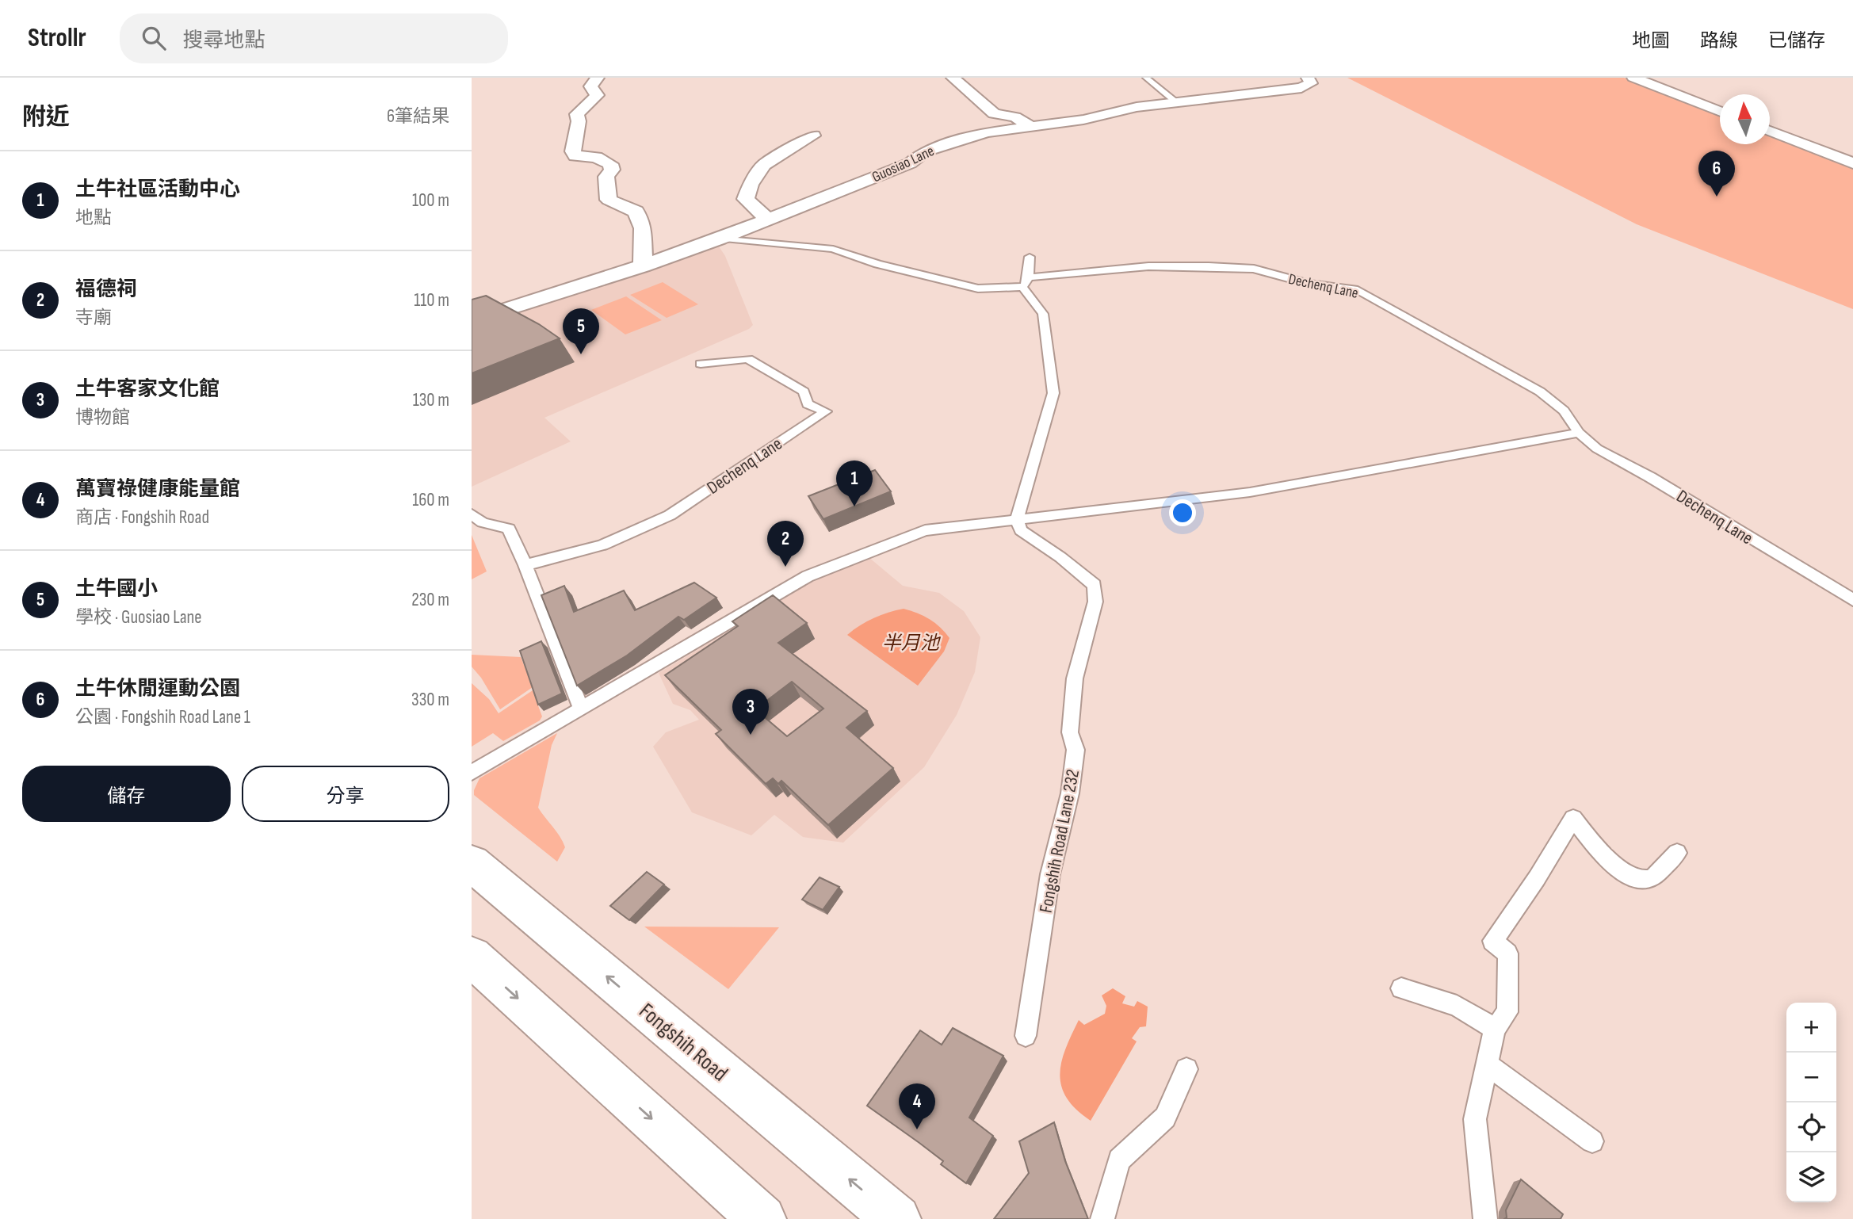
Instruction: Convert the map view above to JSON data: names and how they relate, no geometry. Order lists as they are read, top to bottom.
{
  "streets": {
    "street": ["Guosiao Lane", "Fongshih Road"],
    "lane": ["Dechenq Lane", "Fongshih Road Lane 232"]
  },
  "crossings": [
    ["Guosiao Lane", "Dechenq Lane"]
  ],
  "water": ["半月池"],
  "north": "top",
  "page": {
    "header": "Strollr",
    "search": "搜尋地點",
    "nav": ["地圖", "路線", "已儲存"],
    "heading": ["附近", "6筆結果"],
    "list": [
      {
        "mark": "1",
        "name": "土牛社區活動中心",
        "note": "地點",
        "value": "100 m"
      },
      {
        "mark": "2",
        "name": "福德祠",
        "note": "寺廟",
        "value": "110 m"
      },
      {
        "mark": "3",
        "name": "土牛客家文化館",
        "note": "博物館",
        "value": "130 m"
      },
      {
        "mark": "4",
        "name": "萬寶祿健康能量館",
        "note": "商店 · Fongshih Road",
        "value": "160 m"
      },
      {
        "mark": "5",
        "name": "土牛國小",
        "note": "學校 · Guosiao Lane",
        "value": "230 m"
      },
      {
        "mark": "6",
        "name": "土牛休閒運動公園",
        "note": "公園 · Fongshih Road Lane 1",
        "value": "330 m"
      }
    ],
    "pins": [
      "6",
      "5",
      "1",
      "2",
      "3",
      "4"
    ],
    "buttons": ["儲存", "分享"],
    "map_buttons": ["+", "−"]
  }
}
